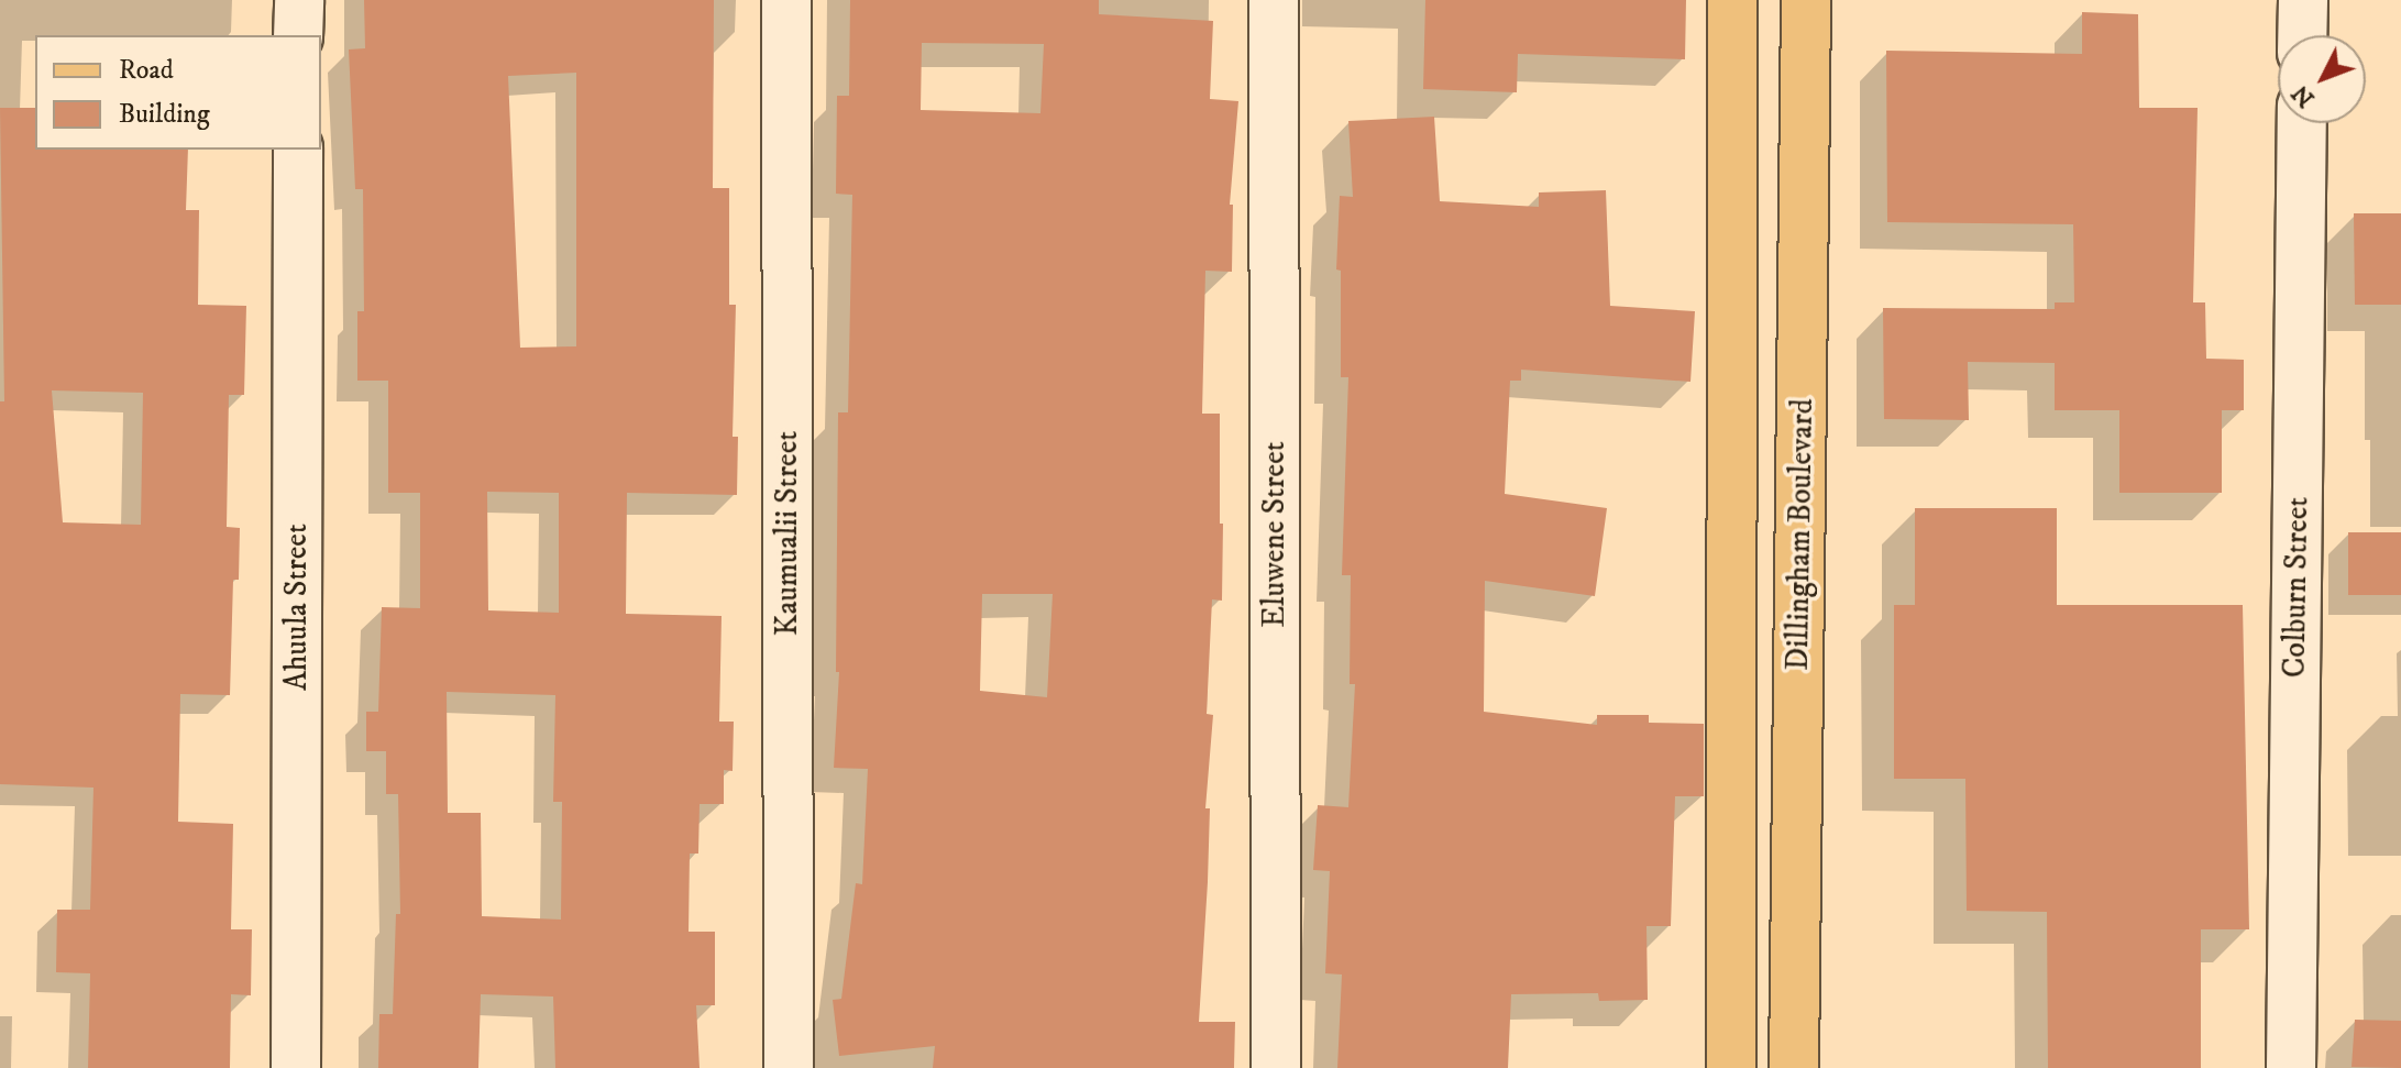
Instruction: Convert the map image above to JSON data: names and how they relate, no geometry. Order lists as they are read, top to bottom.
{
  "streets": {
    "main road": ["Dillingham Boulevard"],
    "street": [
      "Kaumualii Street",
      "Eluwene Street",
      "Colburn Street",
      "Ahuula Street"
    ]
  },
  "legend": ["Road", "Building"],
  "north": "bottom left"
}
